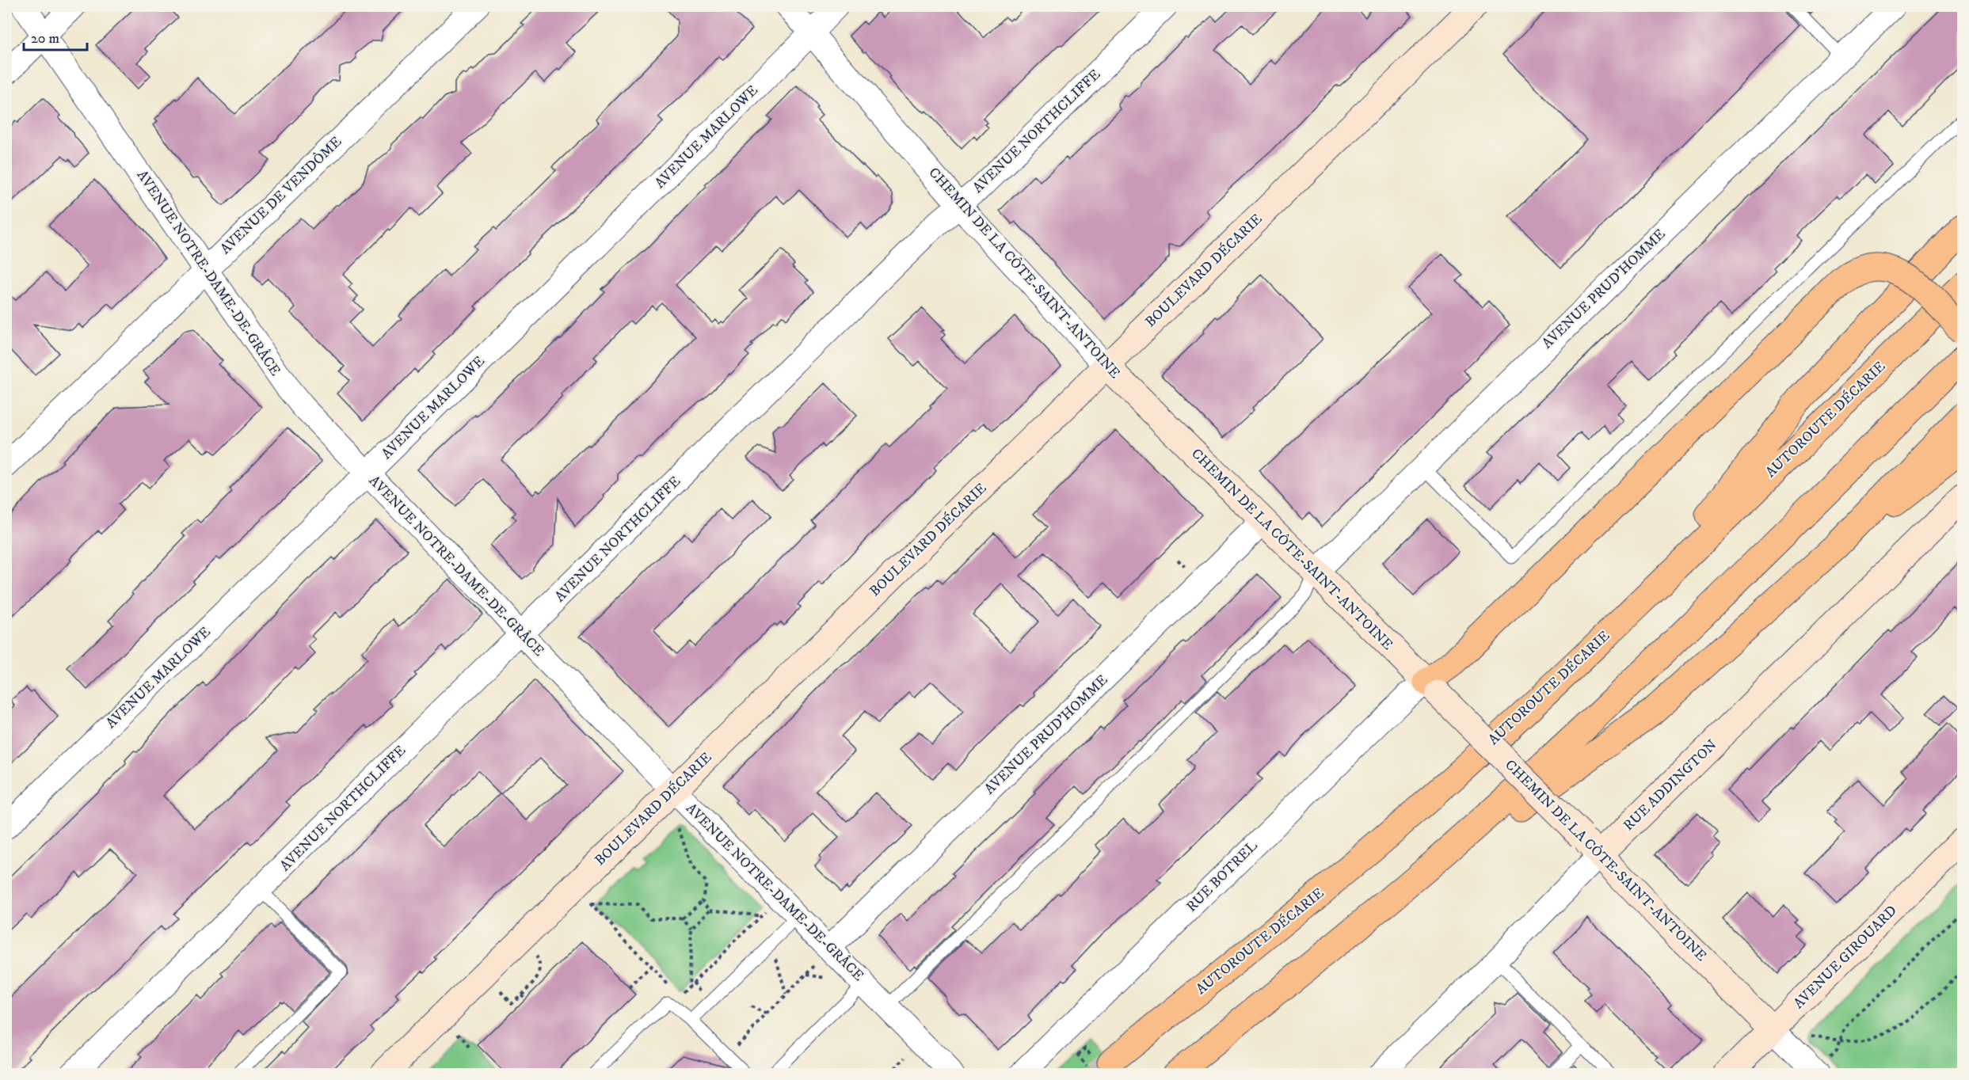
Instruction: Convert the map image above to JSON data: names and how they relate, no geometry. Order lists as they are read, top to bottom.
{
  "streets": {
    "highway": ["AUTOROUTE DÉCARIE"],
    "street": [
      "AVENUE NORTHCLIFFE",
      "AVENUE MARLOWE",
      "AVENUE DE VENDÔME",
      "BOULEVARD DÉCARIE",
      "AVENUE NOTRE-DAME-DE-GRÂCE",
      "CHEMIN DE LA CÔTE-SAINT-ANTOINE",
      "AVENUE PRUD'HOMME",
      "RUE ADDINGTON",
      "RUE BOTREL",
      "AVENUE GIROUARD"
    ]
  },
  "crossings": [
    ["AVENUE NORTHCLIFFE", "AVENUE NOTRE-DAME-DE-GRÂCE"],
    ["AVENUE NORTHCLIFFE", "CHEMIN DE LA CÔTE-SAINT-ANTOINE"],
    ["AVENUE MARLOWE", "AVENUE NOTRE-DAME-DE-GRÂCE"],
    ["AVENUE MARLOWE", "CHEMIN DE LA CÔTE-SAINT-ANTOINE"],
    ["AVENUE DE VENDÔME", "AVENUE NOTRE-DAME-DE-GRÂCE"],
    ["BOULEVARD DÉCARIE", "AVENUE NOTRE-DAME-DE-GRÂCE"],
    ["BOULEVARD DÉCARIE", "CHEMIN DE LA CÔTE-SAINT-ANTOINE"],
    ["AVENUE NOTRE-DAME-DE-GRÂCE", "AVENUE PRUD'HOMME"],
    ["CHEMIN DE LA CÔTE-SAINT-ANTOINE", "AVENUE PRUD'HOMME"],
    ["CHEMIN DE LA CÔTE-SAINT-ANTOINE", "RUE ADDINGTON"],
    ["CHEMIN DE LA CÔTE-SAINT-ANTOINE", "RUE BOTREL"],
    ["CHEMIN DE LA CÔTE-SAINT-ANTOINE", "AVENUE GIROUARD"]
  ],
  "scale_bar": "20 m"
}
